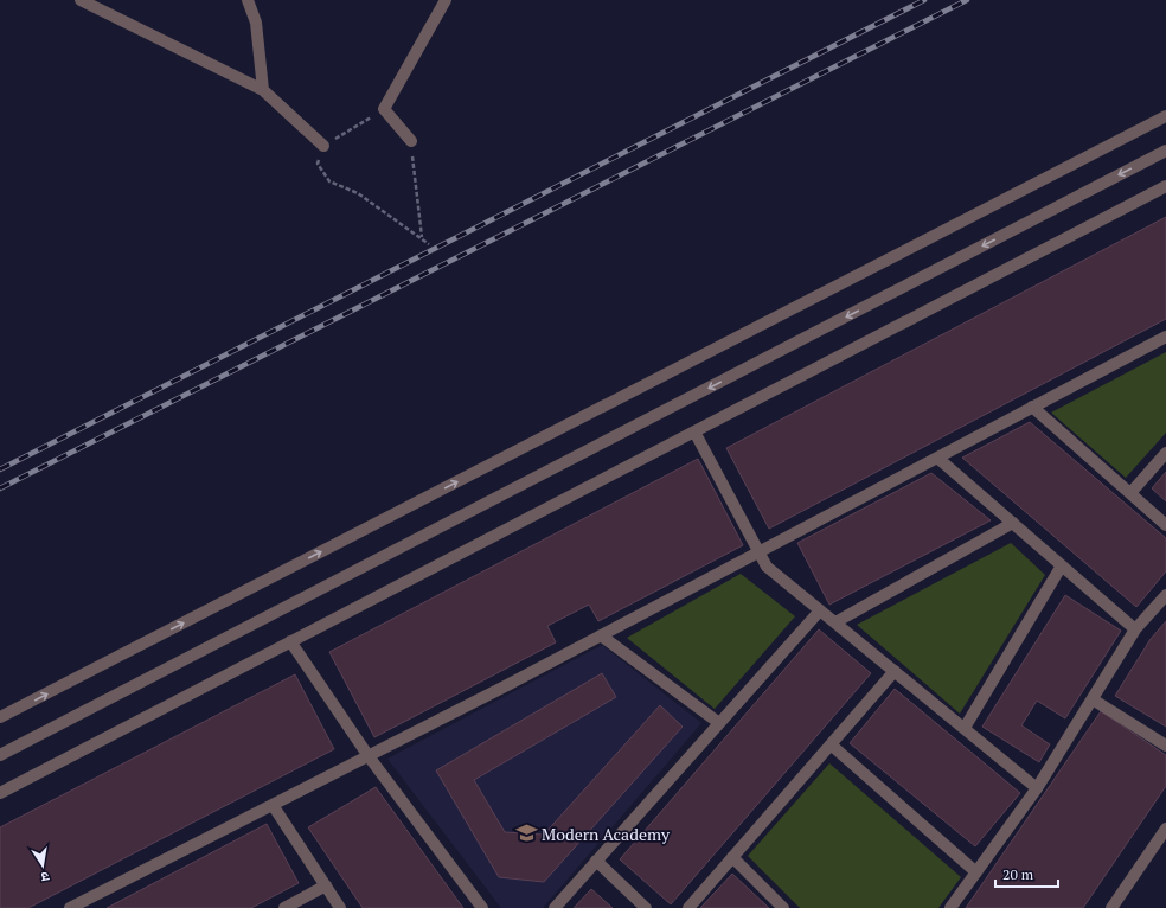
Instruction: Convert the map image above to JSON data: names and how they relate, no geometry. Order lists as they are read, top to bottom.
{
  "places": {
    "school or university": ["Modern Academy"]
  },
  "scale_bar": "20 m",
  "north": "bottom"
}
